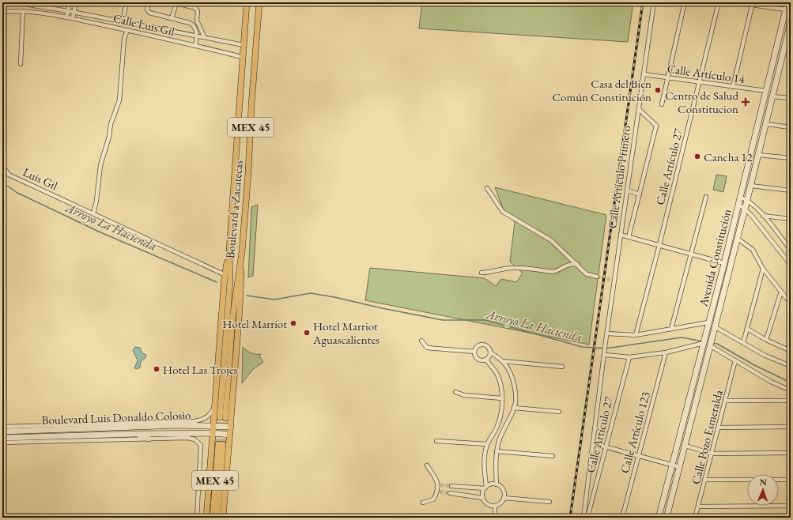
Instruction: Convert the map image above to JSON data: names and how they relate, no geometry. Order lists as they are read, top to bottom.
{
  "streets": {
    "main road": [
      "MEX 45",
      "Boulevard a Zacatecas",
      "Avenida Constitución",
      "Boulevard Luis Donaldo Colosio"
    ],
    "street": [
      "Calle Luis Gil",
      "Calle Artículo 14",
      "Calle Artículo 27",
      "Calle Artículo Primero",
      "Luis Gil",
      "Calle Artículo 123",
      "Calle Pozo Esmeralda"
    ]
  },
  "crossings": [
    ["Calle Luis Gil", "Boulevard a Zacatecas"],
    ["Calle Artículo 14", "Calle Artículo 27"],
    ["Calle Artículo 14", "Calle Artículo Primero"],
    ["Calle Artículo 14", "Avenida Constitución"],
    ["Luis Gil", "Boulevard a Zacatecas"]
  ],
  "water": ["Arroyo La Hacienda"],
  "places": {
    "other": [
      "Casa del Bien Común Constitución",
      "Cancha 12",
      "Hotel Marriot",
      "Hotel Marriot Aguascalientes",
      "Hotel Las Trojes"
    ],
    "health": ["Centro de Salud Constitucion"]
  },
  "north": "top"
}
